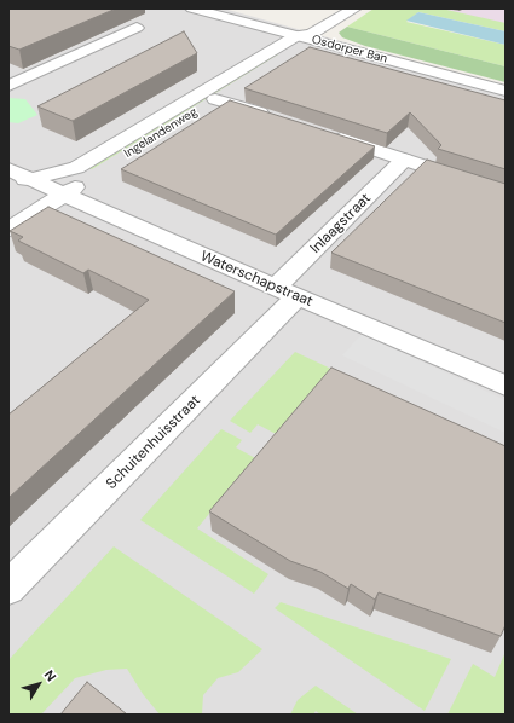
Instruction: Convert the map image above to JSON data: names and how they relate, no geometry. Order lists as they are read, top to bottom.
{
  "streets": {
    "street": [
      "Osdorper Ban",
      "Ingelandenweg",
      "Inlaagstraat",
      "Waterschapstraat",
      "Schuitenhuisstraat"
    ]
  },
  "crossings": [
    ["Osdorper Ban", "Ingelandenweg"],
    ["Ingelandenweg", "Waterschapstraat"],
    ["Inlaagstraat", "Waterschapstraat"],
    ["Inlaagstraat", "Schuitenhuisstraat"],
    ["Waterschapstraat", "Schuitenhuisstraat"]
  ],
  "north": "top right"
}
